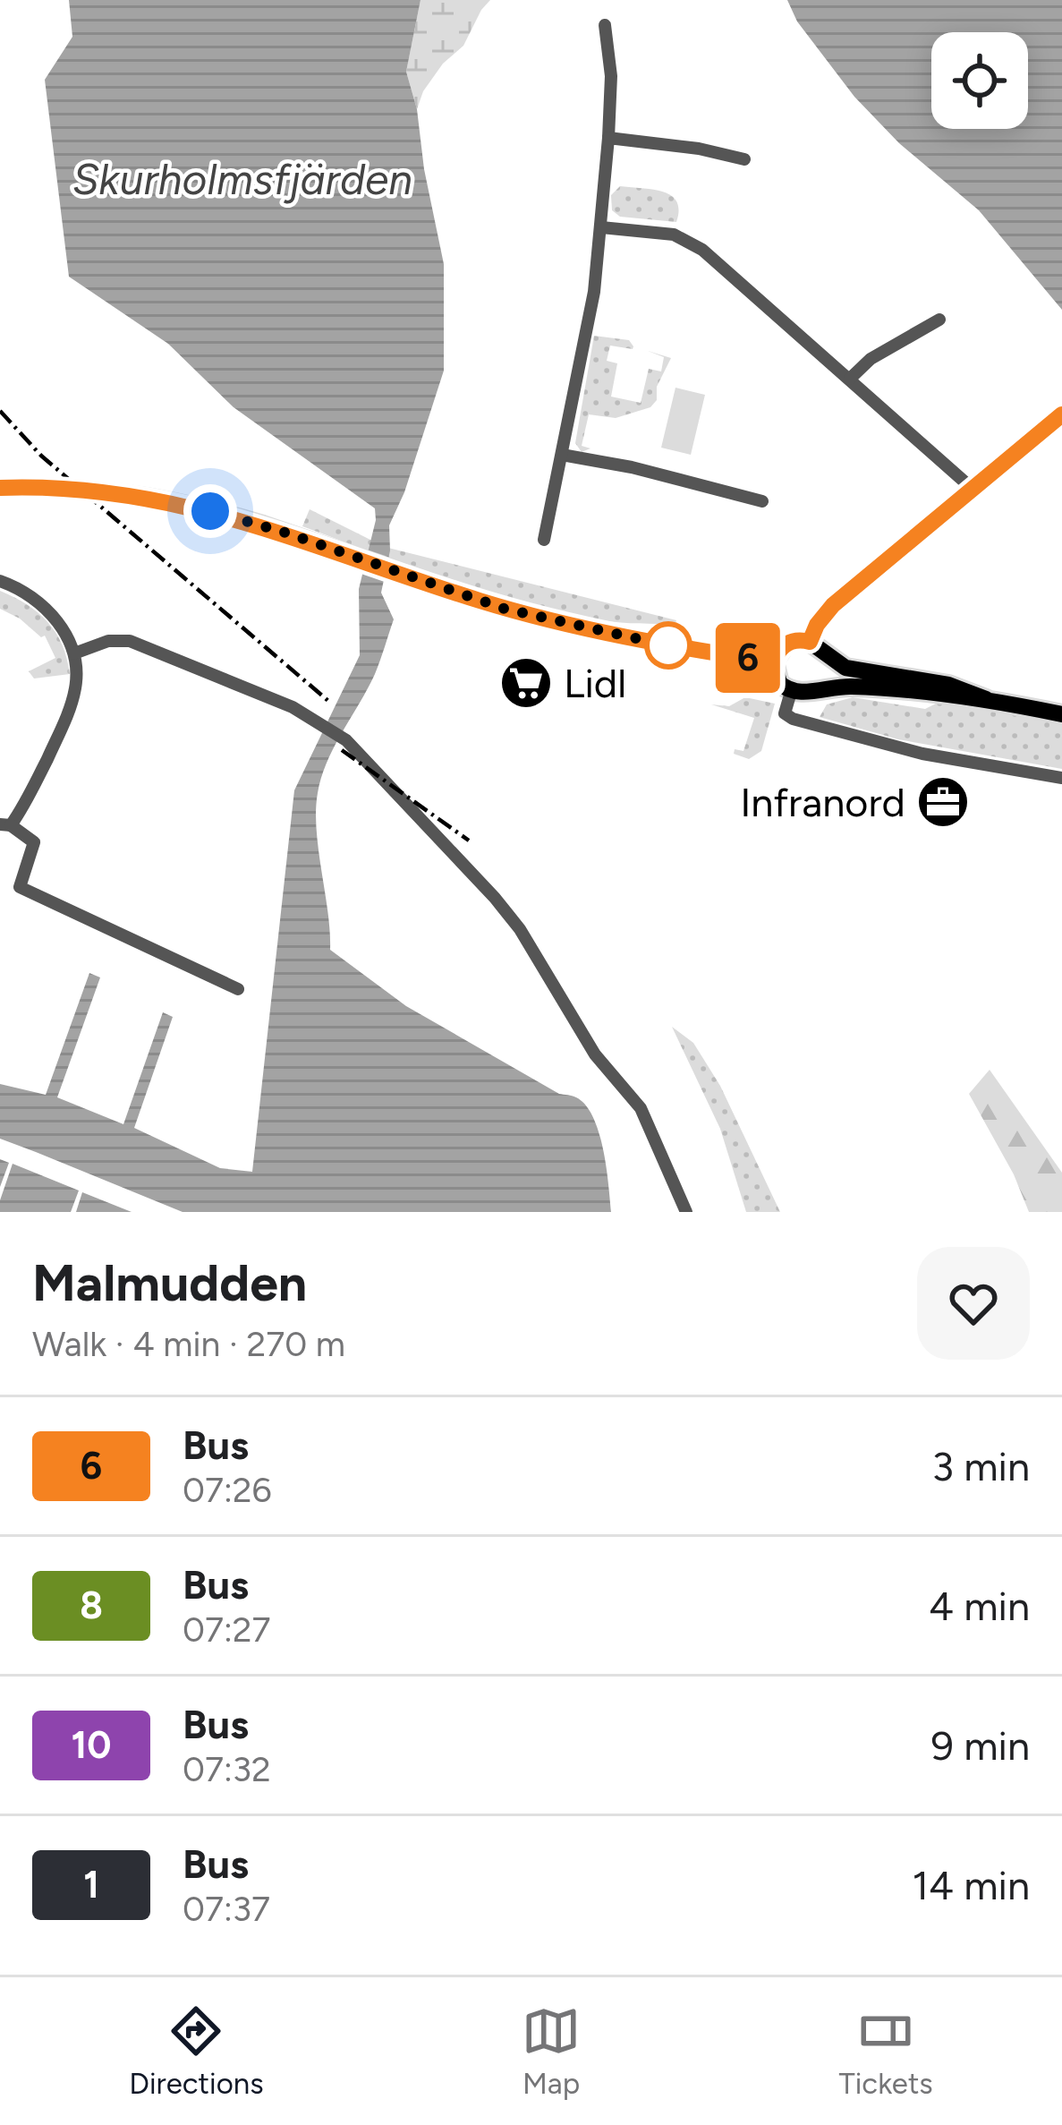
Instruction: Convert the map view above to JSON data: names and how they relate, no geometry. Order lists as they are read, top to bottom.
{
  "water": ["Skurholmsfjärden"],
  "places": {
    "supermarket": ["Lidl"],
    "office": ["Infranord"]
  },
  "lines": ["bus line 6"],
  "page": {
    "on_map": "6",
    "heading": ["Malmudden", "Walk · 4 min · 270 m"],
    "list": [
      {
        "mark": "6",
        "name": "Bus",
        "note": "07:26",
        "value": "3 min"
      },
      {
        "mark": "8",
        "name": "Bus",
        "note": "07:27",
        "value": "4 min"
      },
      {
        "mark": "10",
        "name": "Bus",
        "note": "07:32",
        "value": "9 min"
      },
      {
        "mark": "1",
        "name": "Bus",
        "note": "07:37",
        "value": "14 min"
      }
    ],
    "tabs": ["Directions", "Map", "Tickets"]
  }
}
